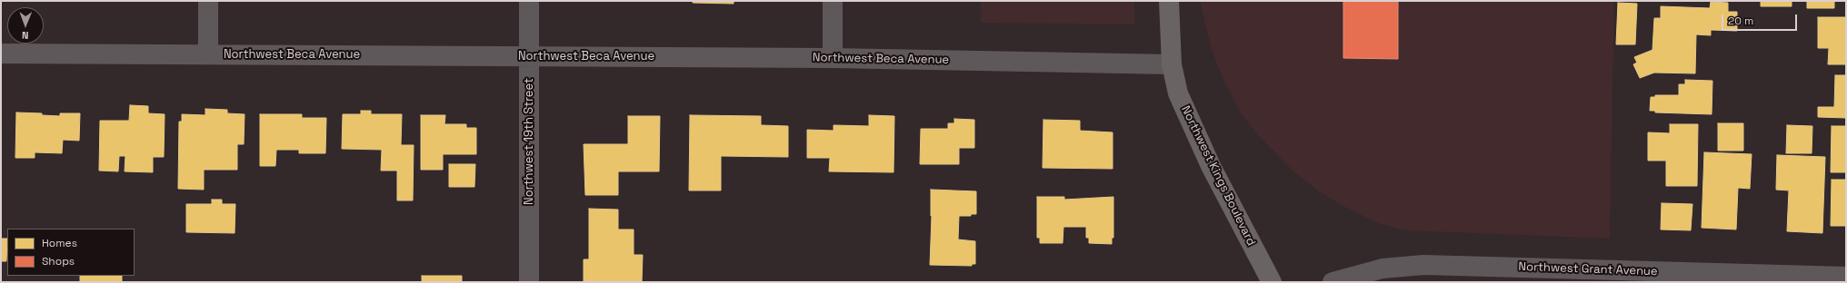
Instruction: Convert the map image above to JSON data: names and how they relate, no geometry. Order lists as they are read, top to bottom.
{
  "streets": {
    "main road": ["Northwest Kings Boulevard"],
    "street": ["Northwest Beca Avenue", "Northwest 19th Street", "Northwest Grant Avenue"]
  },
  "crossings": [
    ["Northwest Beca Avenue", "Northwest 19th Street"],
    ["Northwest Beca Avenue", "Northwest Kings Boulevard"]
  ],
  "legend": ["Homes", "Shops"],
  "scale_bar": "20 m",
  "north": "bottom"
}
